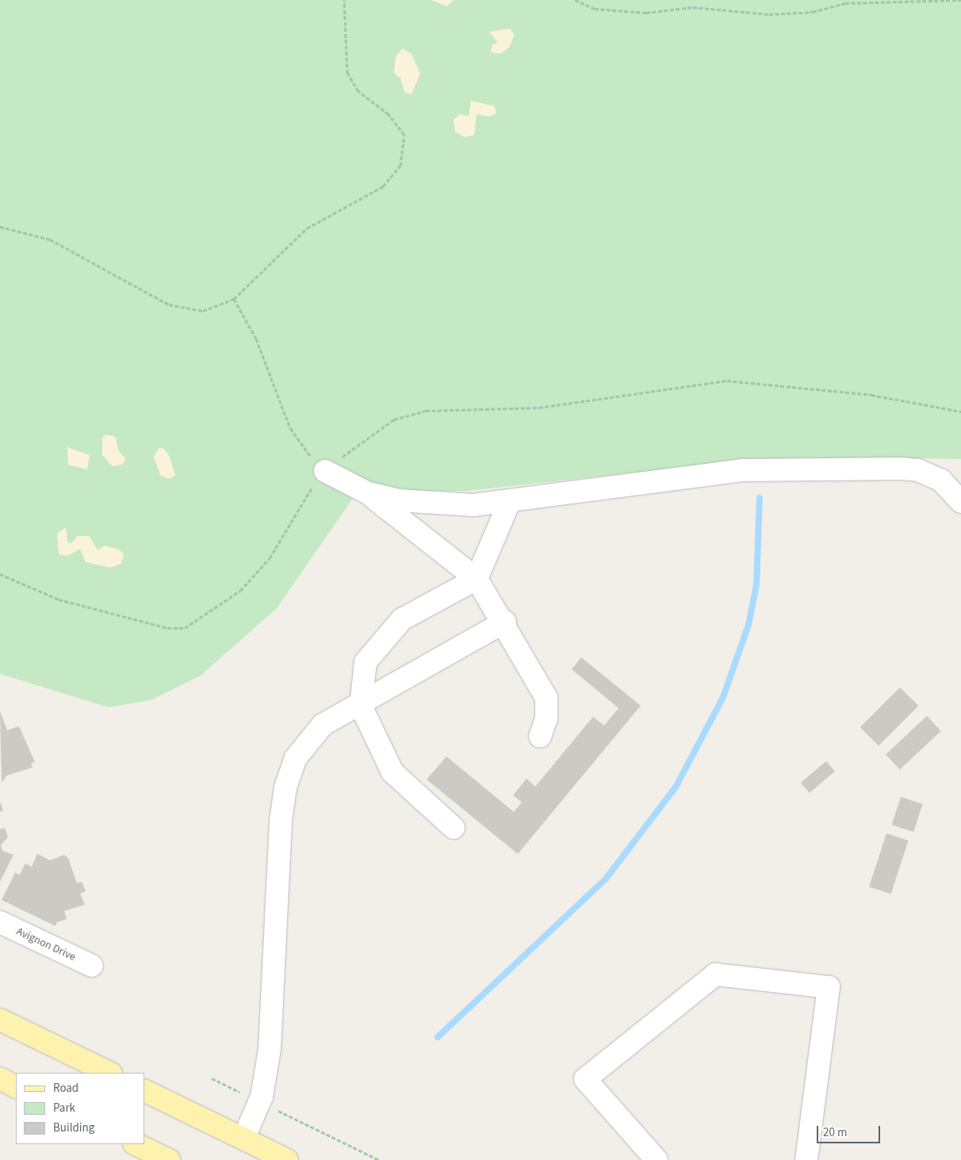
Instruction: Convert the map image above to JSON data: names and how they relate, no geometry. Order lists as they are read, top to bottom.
{
  "streets": {
    "lane": ["Avignon Drive"]
  },
  "legend": ["Road", "Park", "Building"],
  "scale_bar": "20 m"
}
